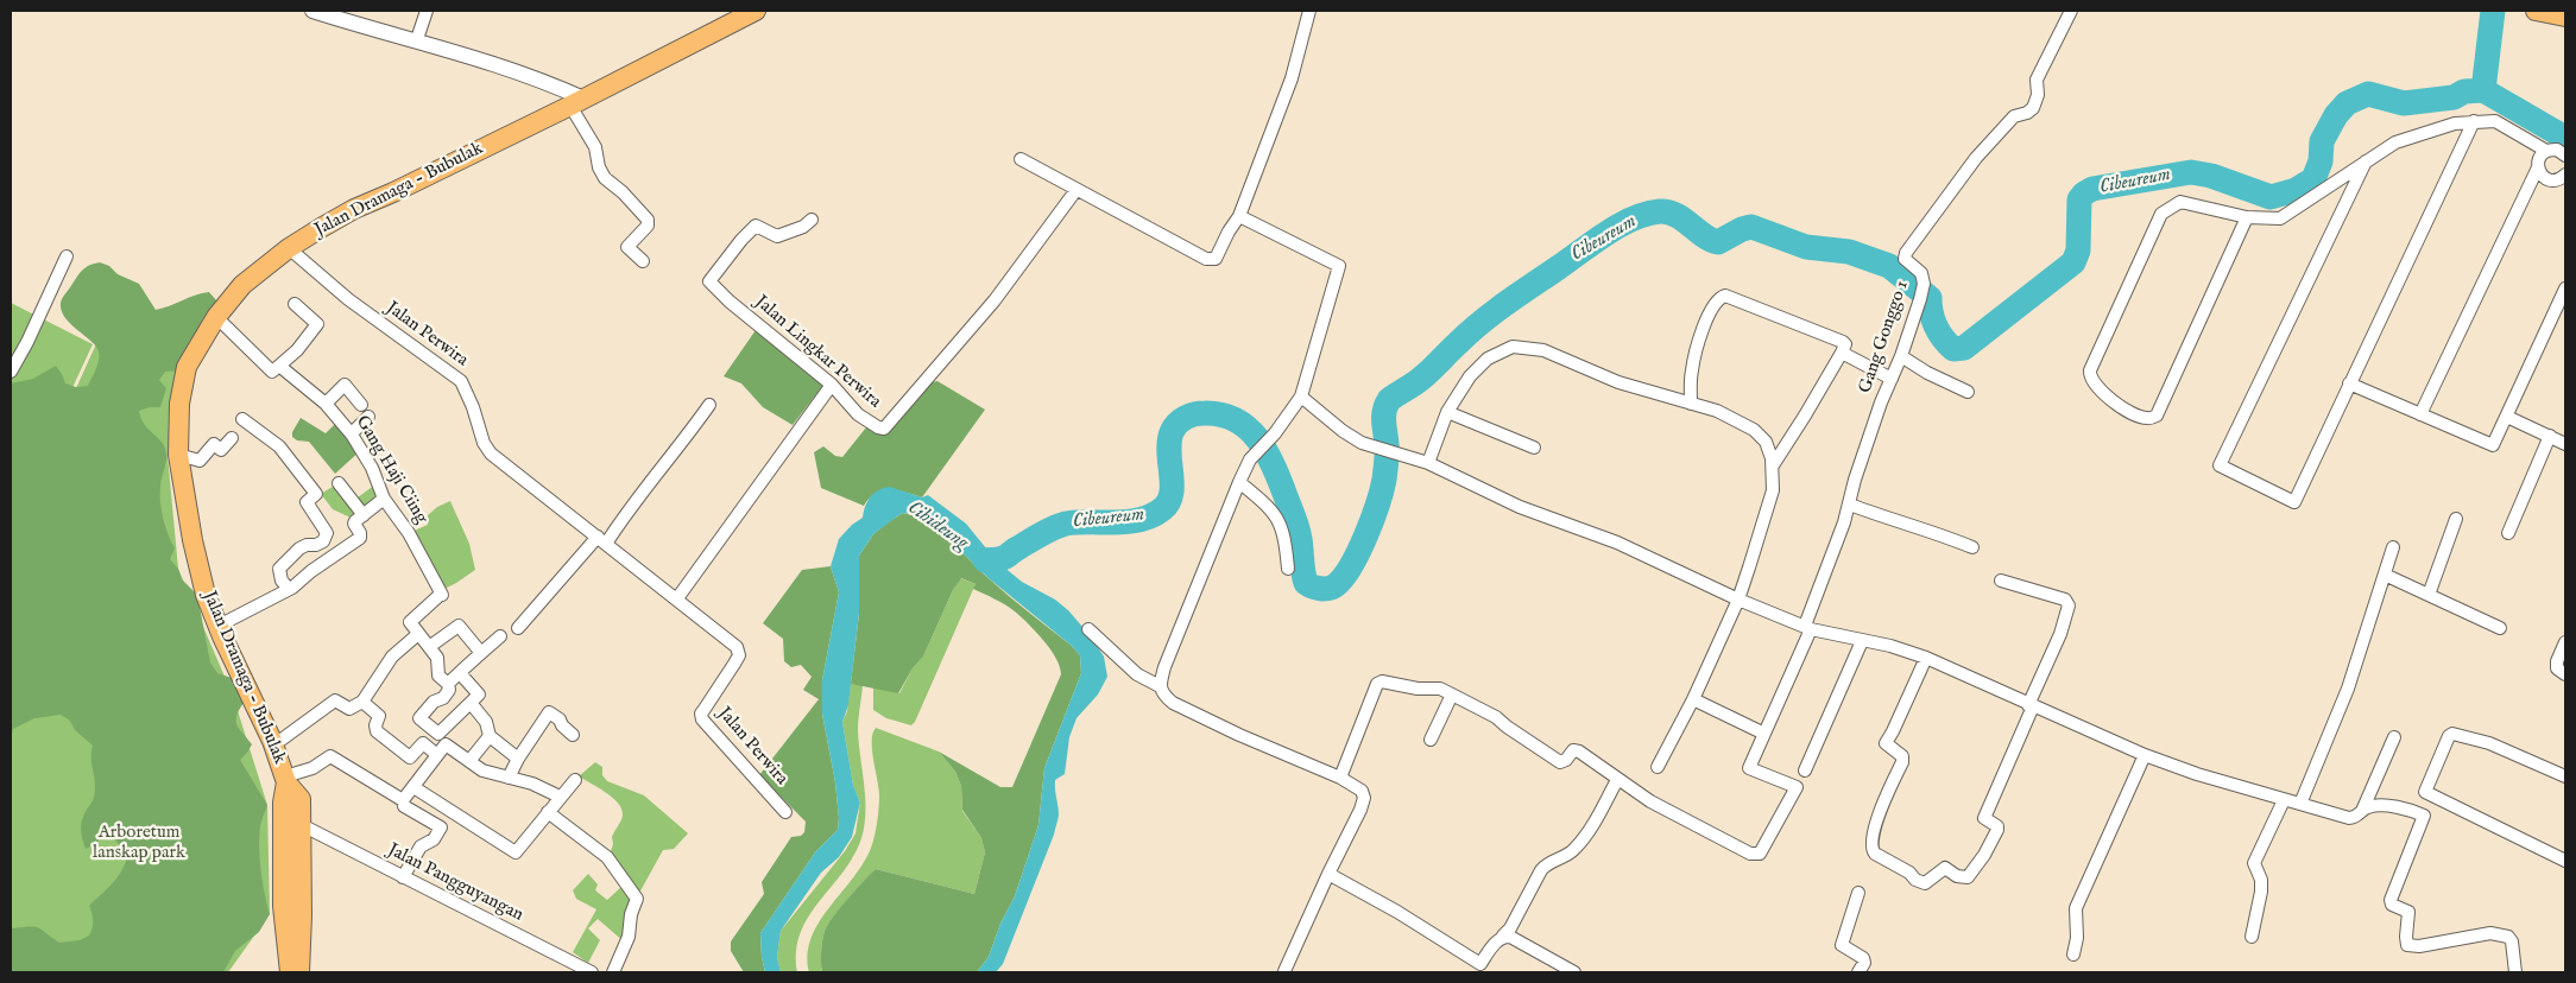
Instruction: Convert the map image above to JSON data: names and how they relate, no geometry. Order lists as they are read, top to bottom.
{
  "streets": {
    "main road": ["Jalan Dramaga - Bubulak"],
    "street": [
      "Jalan Perwira",
      "Gang Gonggo 1",
      "Jalan Lingkar Perwira",
      "Gang Haji Ciing",
      "Jalan Pangguyangan"
    ]
  },
  "crossings": [
    ["Jalan Dramaga - Bubulak", "Jalan Perwira"],
    ["Jalan Dramaga - Bubulak", "Gang Haji Ciing"],
    ["Jalan Dramaga - Bubulak", "Jalan Pangguyangan"]
  ],
  "water": ["Cibeureum", "Cihideung"],
  "parks": ["Arboretum lanskap park"]
}
